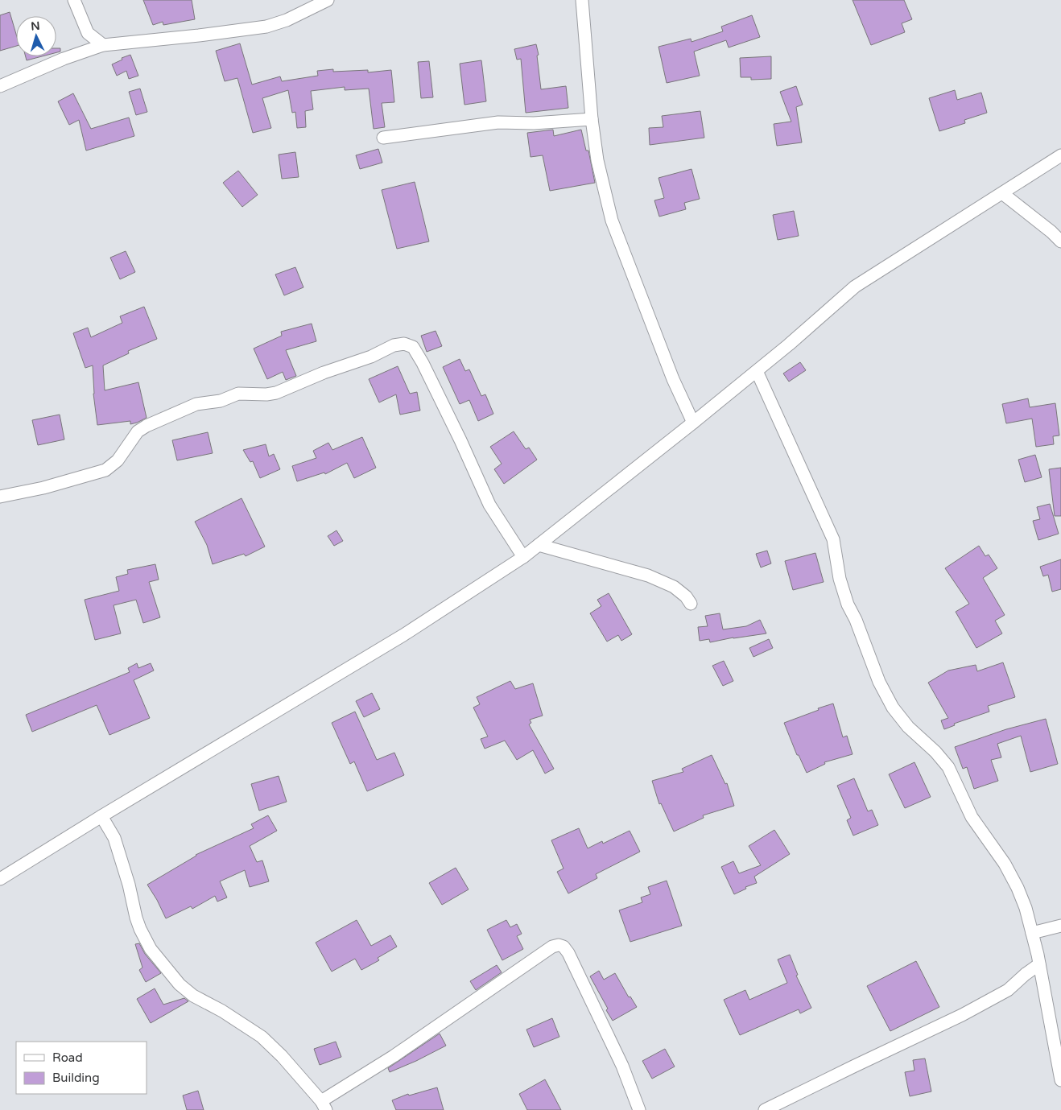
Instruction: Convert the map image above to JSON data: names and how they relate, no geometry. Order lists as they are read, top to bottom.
{
  "legend": ["Road", "Building"],
  "north": "top"
}
